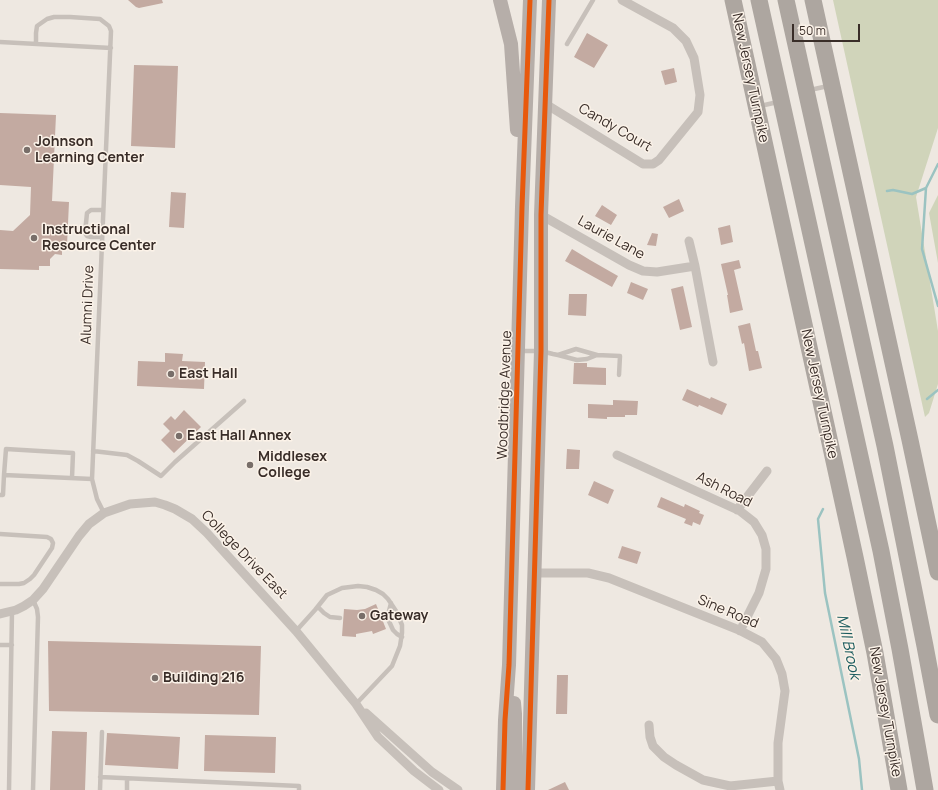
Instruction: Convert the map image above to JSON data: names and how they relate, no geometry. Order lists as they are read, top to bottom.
{
  "streets": {
    "highway": ["New Jersey Turnpike"],
    "main road": ["Woodbridge Avenue"],
    "street": [
      "Candy Court",
      "Laurie Lane",
      "Ash Road",
      "College Drive East",
      "Sine Road"
    ],
    "lane": ["Alumni Drive"]
  },
  "crossings": [
    ["Alumni Drive", "College Drive East"],
    ["Ash Road", "Sine Road"]
  ],
  "water": ["Mill Brook"],
  "places": [
    "Johnson Learning Center",
    "Instructional Resource Center",
    "East Hall",
    "East Hall Annex",
    "Middlesex College",
    "Gateway",
    "Building 216"
  ],
  "scale_bar": "50 m"
}
